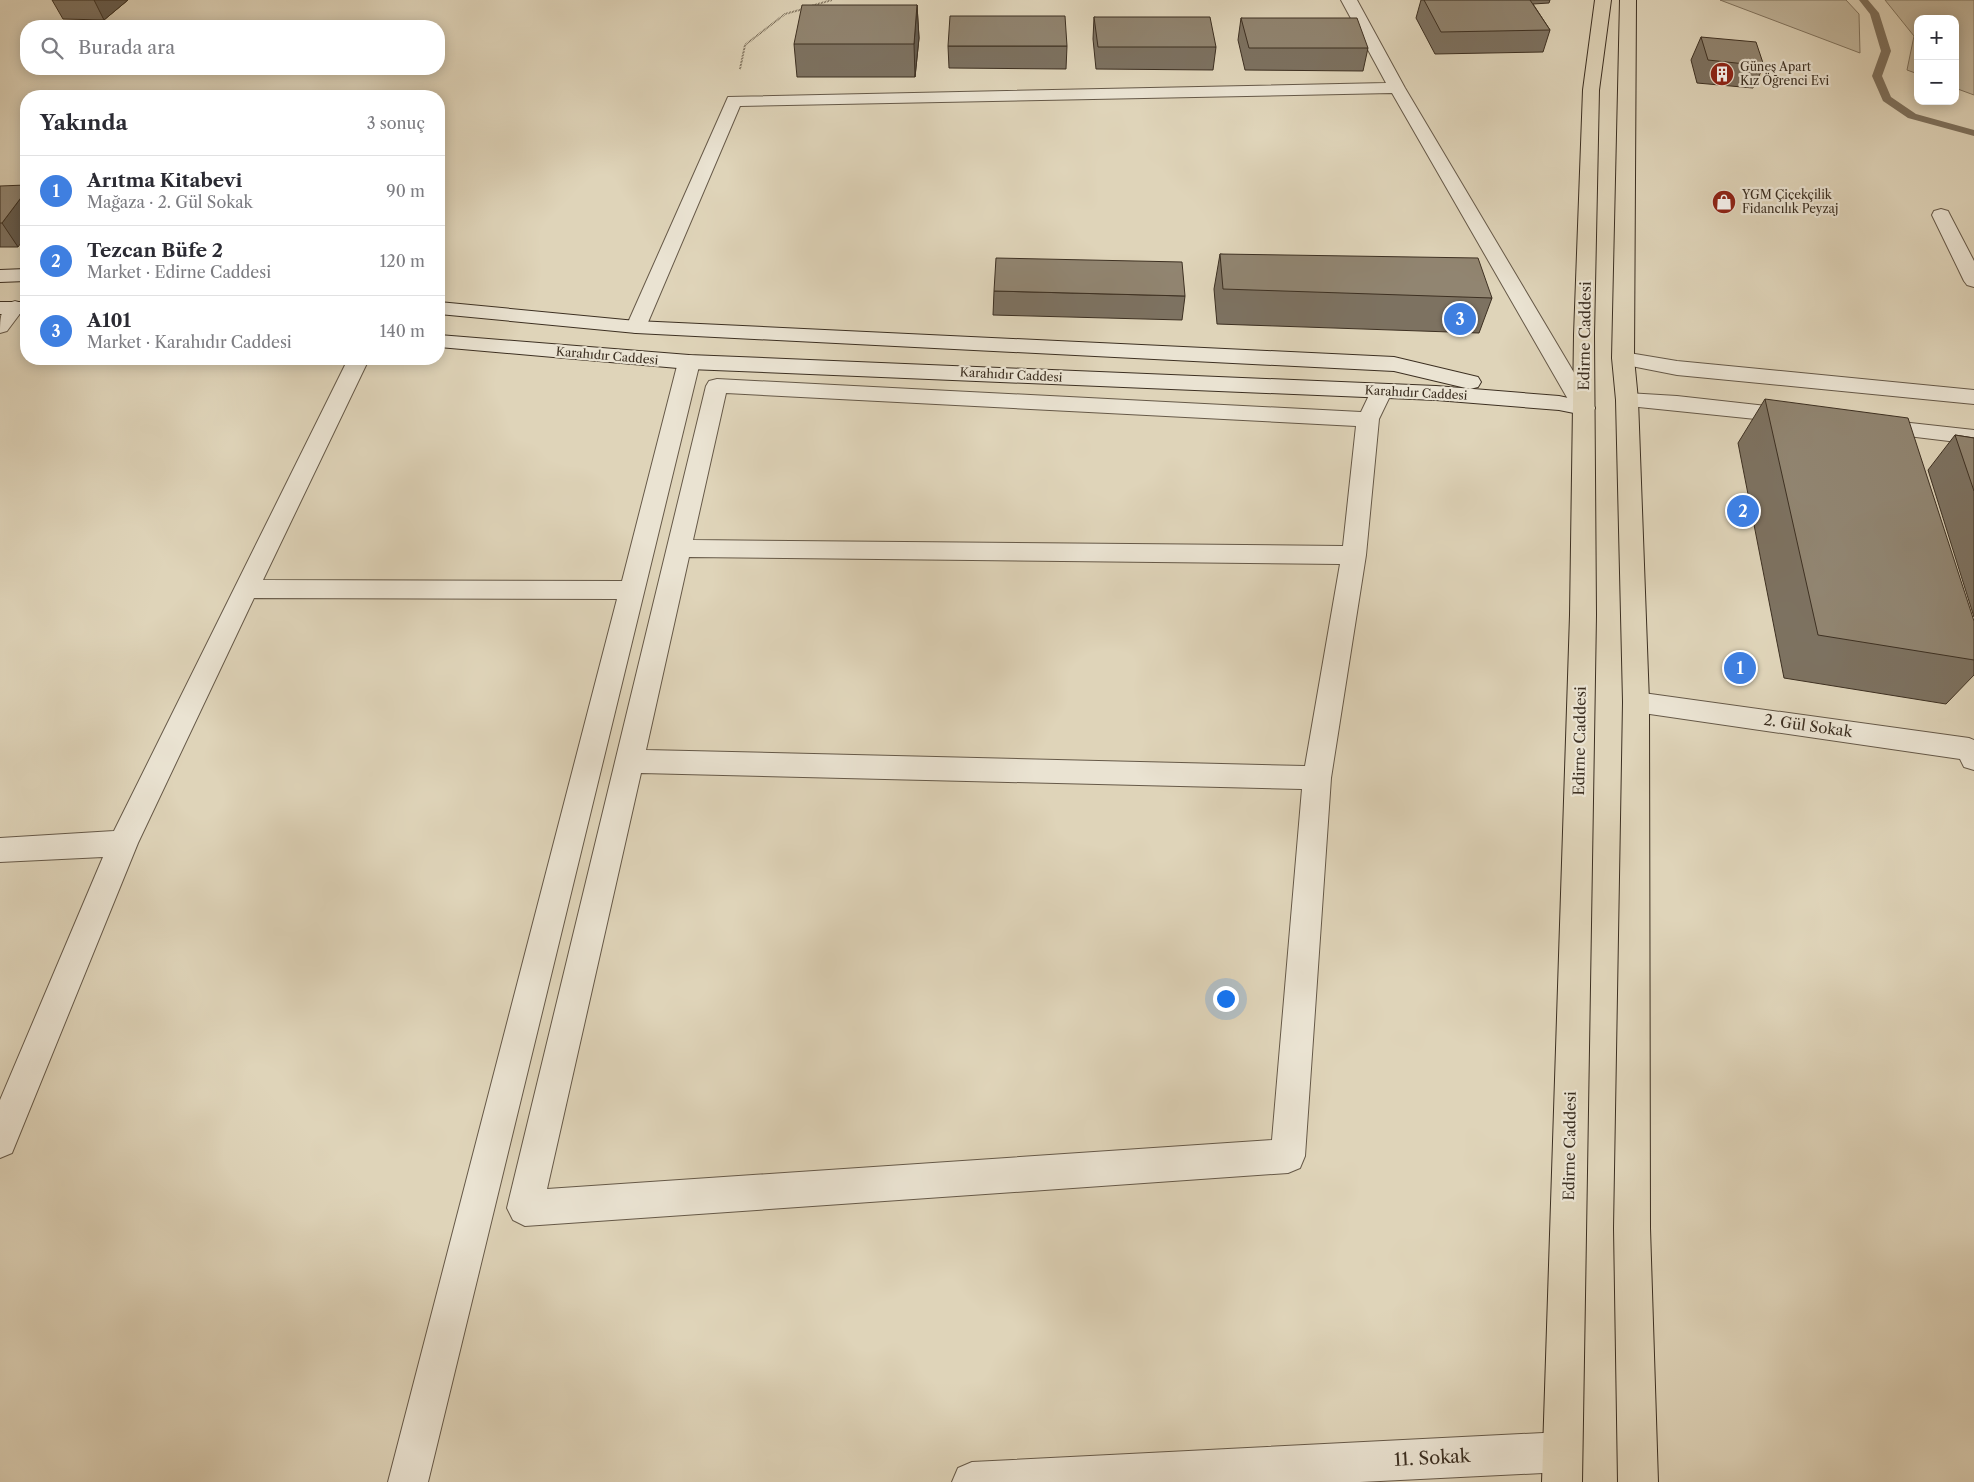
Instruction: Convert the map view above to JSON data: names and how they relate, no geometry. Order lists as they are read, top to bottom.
{
  "streets": {
    "highway": ["Edirne Caddesi"],
    "street": ["Karahıdır Caddesi", "2. Gül Sokak", "11. Sokak"]
  },
  "crossings": [
    ["Edirne Caddesi", "Karahıdır Caddesi"],
    ["Edirne Caddesi", "11. Sokak"]
  ],
  "places": {
    "building": ["Güneş Apart Kız Öğrenci Evi"],
    "shop": ["YGM Çiçekçilik Fidancılık Peyzaj"]
  },
  "page": {
    "map_buttons": ["+", "−"],
    "search": "Burada ara",
    "heading": ["Yakında", "3 sonuç"],
    "list": [
      {
        "mark": "1",
        "name": "Arıtma Kitabevi",
        "note": "Mağaza · 2. Gül Sokak",
        "value": "90 m"
      },
      {
        "mark": "2",
        "name": "Tezcan Büfe 2",
        "note": "Market · Edirne Caddesi",
        "value": "120 m"
      },
      {
        "mark": "3",
        "name": "A101",
        "note": "Market · Karahıdır Caddesi",
        "value": "140 m"
      }
    ],
    "pins": ["3", "2", "1"]
  }
}
